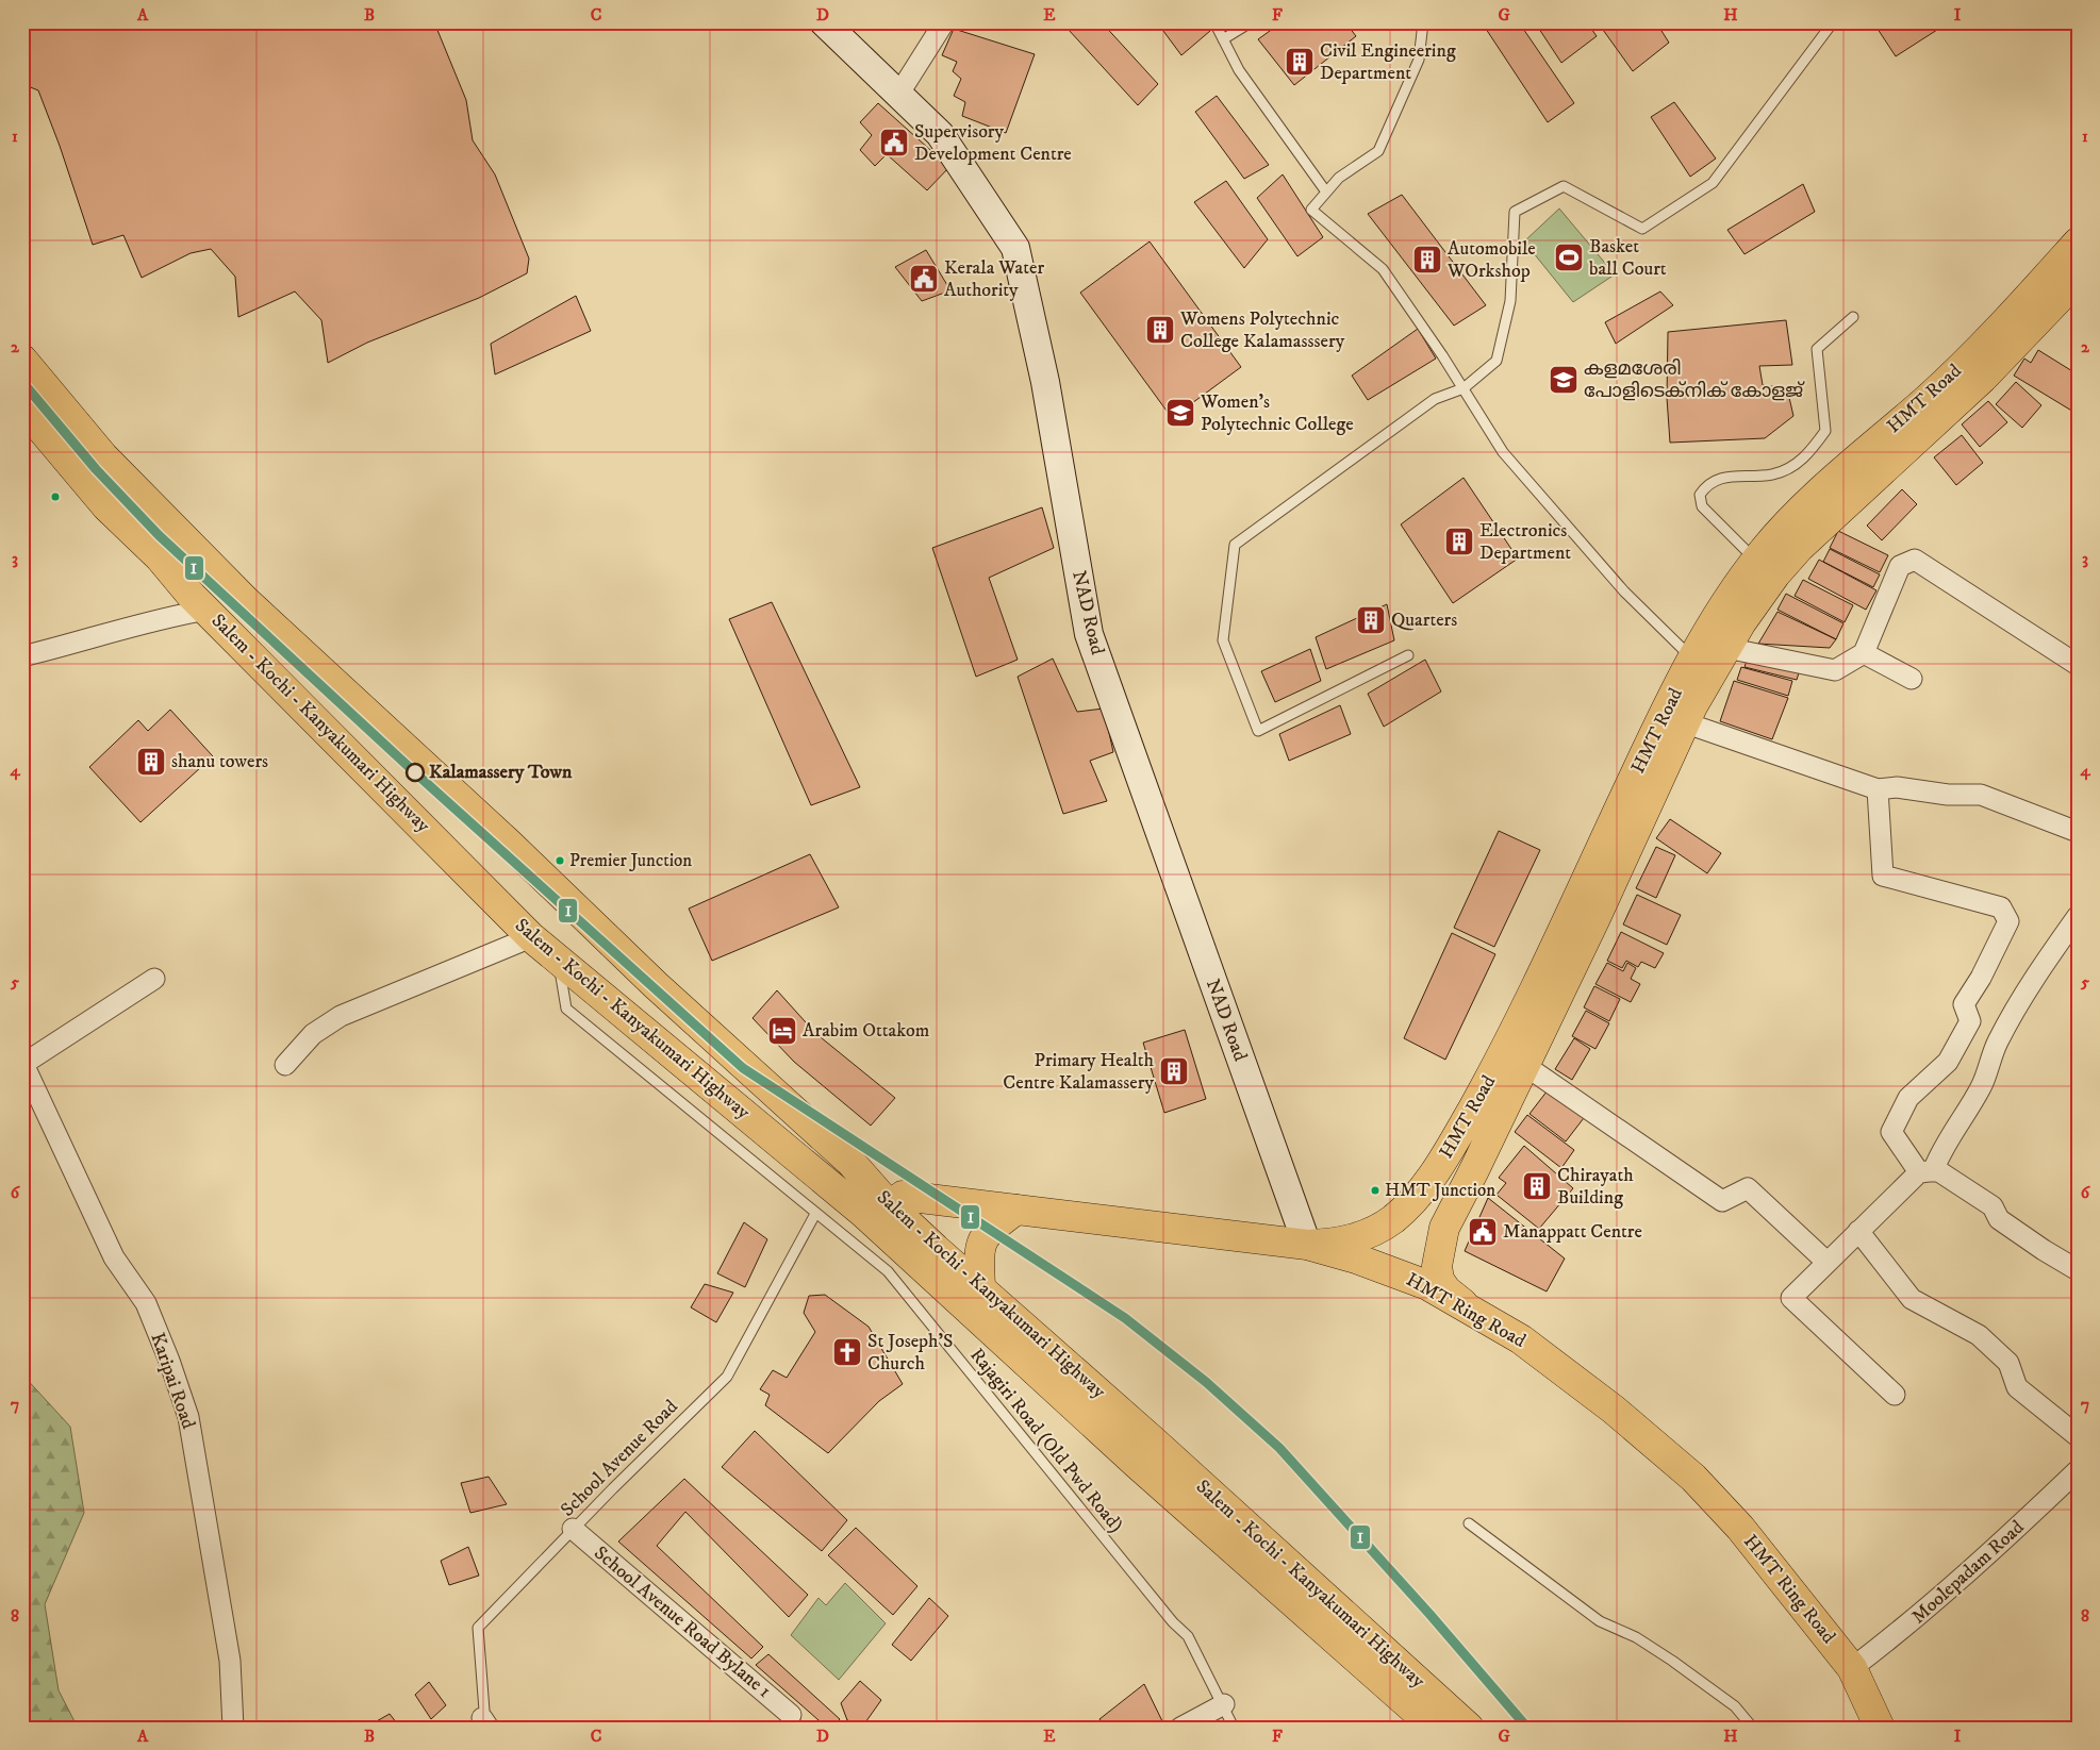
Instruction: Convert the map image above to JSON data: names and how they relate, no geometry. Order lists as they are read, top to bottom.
{
  "streets": {
    "main road": ["HMT Road", "Salem - Kochi - Kanyakumari Highway", "HMT Ring Road"],
    "street": [
      "NAD Road",
      "Karipai Road",
      "Moolepadam Road",
      "School Avenue Road Bylane 1"
    ],
    "lane": ["Rajagiri Road (Old Pwd Road)", "School Avenue Road"]
  },
  "crossings": [
    ["HMT Road", "NAD Road"],
    ["HMT Road", "HMT Ring Road"],
    ["NAD Road", "HMT Ring Road"],
    ["Salem - Kochi - Kanyakumari Highway", "HMT Ring Road"],
    ["Salem - Kochi - Kanyakumari Highway", "Rajagiri Road (Old Pwd Road)"],
    ["HMT Ring Road", "Moolepadam Road"],
    ["Rajagiri Road (Old Pwd Road)", "School Avenue Road"],
    ["School Avenue Road", "School Avenue Road Bylane 1"]
  ],
  "places": {
    "building": [
      "Civil Engineering Department",
      "Automobile WOrkshop",
      "Womens Polytechnic College Kalamasssery",
      "Electronics Department",
      "Quarters",
      "shanu towers",
      "Primary Health Centre Kalamassery",
      "Chirayath Building"
    ],
    "public building": ["Supervisory Development Centre", "Kerala Water Authority", "Manappatt Centre"],
    "sports": ["Basket ball Court"],
    "school or university": ["കളമശേരി പോളിടെക്നിക് കോളജ്", "Women's Polytechnic College"],
    "other": ["Kalamassery Town", "Premier Junction", "HMT Junction"],
    "hotel": ["Arabim Ottakom"],
    "church": ["St Joseph'S Church"]
  },
  "lines": ["transit line I"],
  "grid": {
    "columns": [
      "A",
      "B",
      "C",
      "D",
      "E",
      "F",
      "G",
      "H",
      "I"
    ],
    "rows": [
      "1",
      "2",
      "3",
      "4",
      "5",
      "6",
      "7",
      "8"
    ]
  }
}
